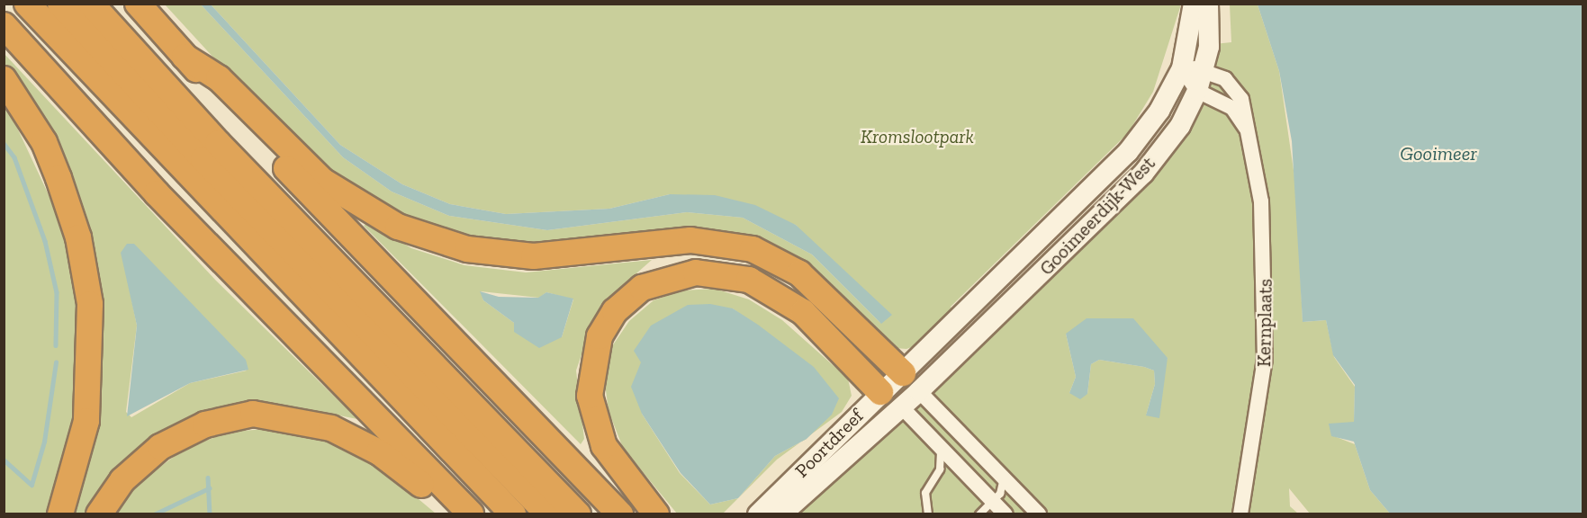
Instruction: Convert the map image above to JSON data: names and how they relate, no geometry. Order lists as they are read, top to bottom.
{
  "streets": {
    "street": ["Gooimeerdijk-West", "Kernplaats", "Poortdreef"]
  },
  "crossings": [
    ["Gooimeerdijk-West", "Kernplaats"],
    ["Gooimeerdijk-West", "Poortdreef"]
  ],
  "water": ["Gooimeer"],
  "parks": ["Kromslootpark"]
}
